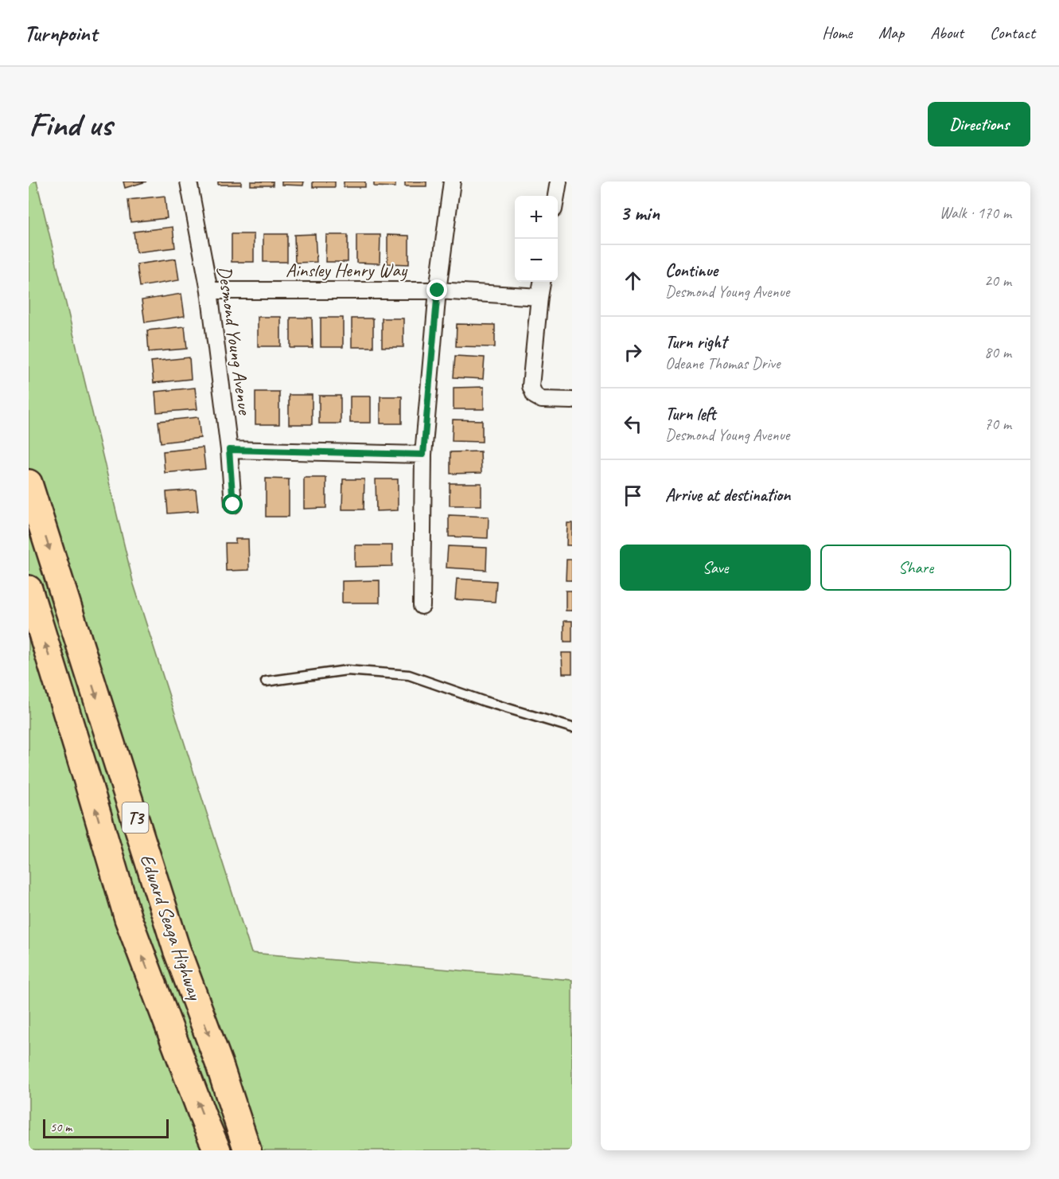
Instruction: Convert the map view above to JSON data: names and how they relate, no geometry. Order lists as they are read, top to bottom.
{
  "streets": {
    "highway": ["T3", "Edward Seaga Highway"],
    "street": ["Ainsley Henry Way", "Desmond Young Avenue"]
  },
  "crossings": [
    ["Ainsley Henry Way", "Desmond Young Avenue"]
  ],
  "scale_bar": "50 m",
  "page": {
    "header": "Turnpoint",
    "nav": [
      "Home",
      "Map",
      "About",
      "Contact"
    ],
    "buttons": [
      "Directions",
      ["Save", "Share"]
    ],
    "title": "Find us",
    "heading": ["3 min", "Walk · 170 m"],
    "map_buttons": ["+", "−"],
    "list": [
      ["Continue", "Desmond Young Avenue", "20 m"],
      ["Turn right", "Odeane Thomas Drive", "80 m"],
      ["Turn left", "Desmond Young Avenue", "70 m"],
      "Arrive at destination"
    ],
    "scale": "50 m"
  }
}
